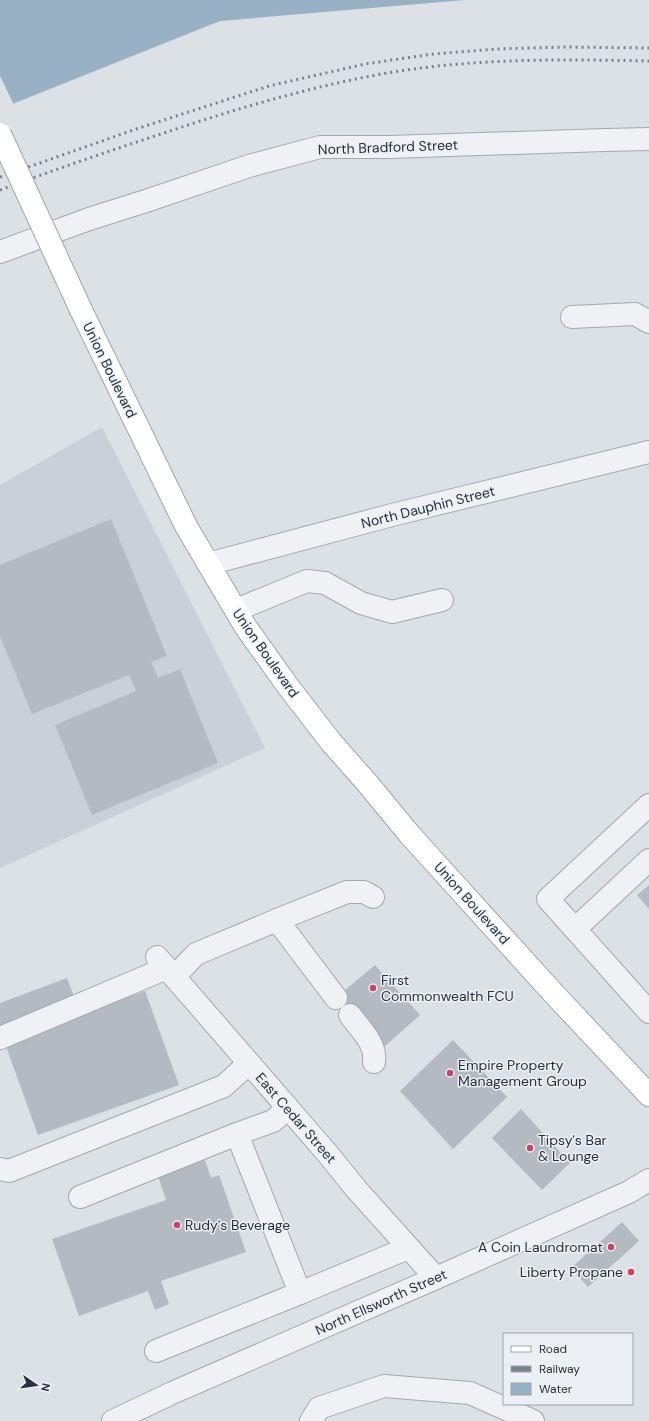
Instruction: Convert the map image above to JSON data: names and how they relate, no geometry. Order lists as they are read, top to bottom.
{
  "streets": {
    "main road": ["Union Boulevard"],
    "street": [
      "North Bradford Street",
      "North Dauphin Street",
      "East Cedar Street",
      "North Ellsworth Street"
    ]
  },
  "crossings": [
    ["Union Boulevard", "North Dauphin Street"],
    ["East Cedar Street", "North Ellsworth Street"]
  ],
  "places": [
    "First Commonwealth FCU",
    "Empire Property Management Group",
    "Tipsy's Bar & Lounge",
    "Rudy's Beverage",
    "A Coin Laundromat",
    "Liberty Propane"
  ],
  "legend": ["Road", "Railway", "Water"],
  "north": "right"
}
